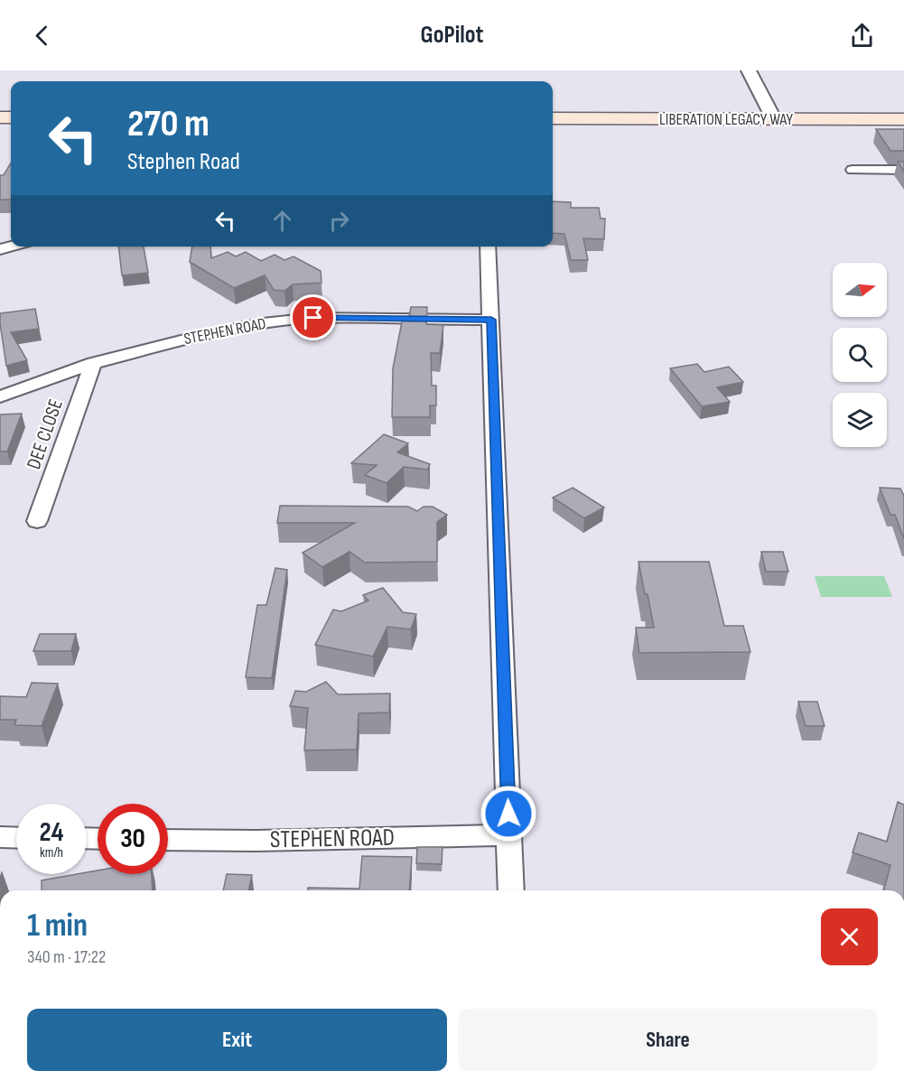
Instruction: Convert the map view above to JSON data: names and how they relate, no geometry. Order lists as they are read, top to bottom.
{
  "streets": {
    "main road": ["LIBERATION LEGACY WAY"],
    "street": ["STEPHEN ROAD", "DEE CLOSE"]
  },
  "crossings": [
    ["STEPHEN ROAD", "DEE CLOSE"]
  ],
  "north": "right",
  "page": {
    "header": "GoPilot",
    "turn": ["270 m", "Stephen Road"],
    "speed": "24 km/h",
    "limit": "30",
    "heading": ["1 min", "340 m · 17:22"],
    "buttons": ["Exit", "Share"]
  }
}
